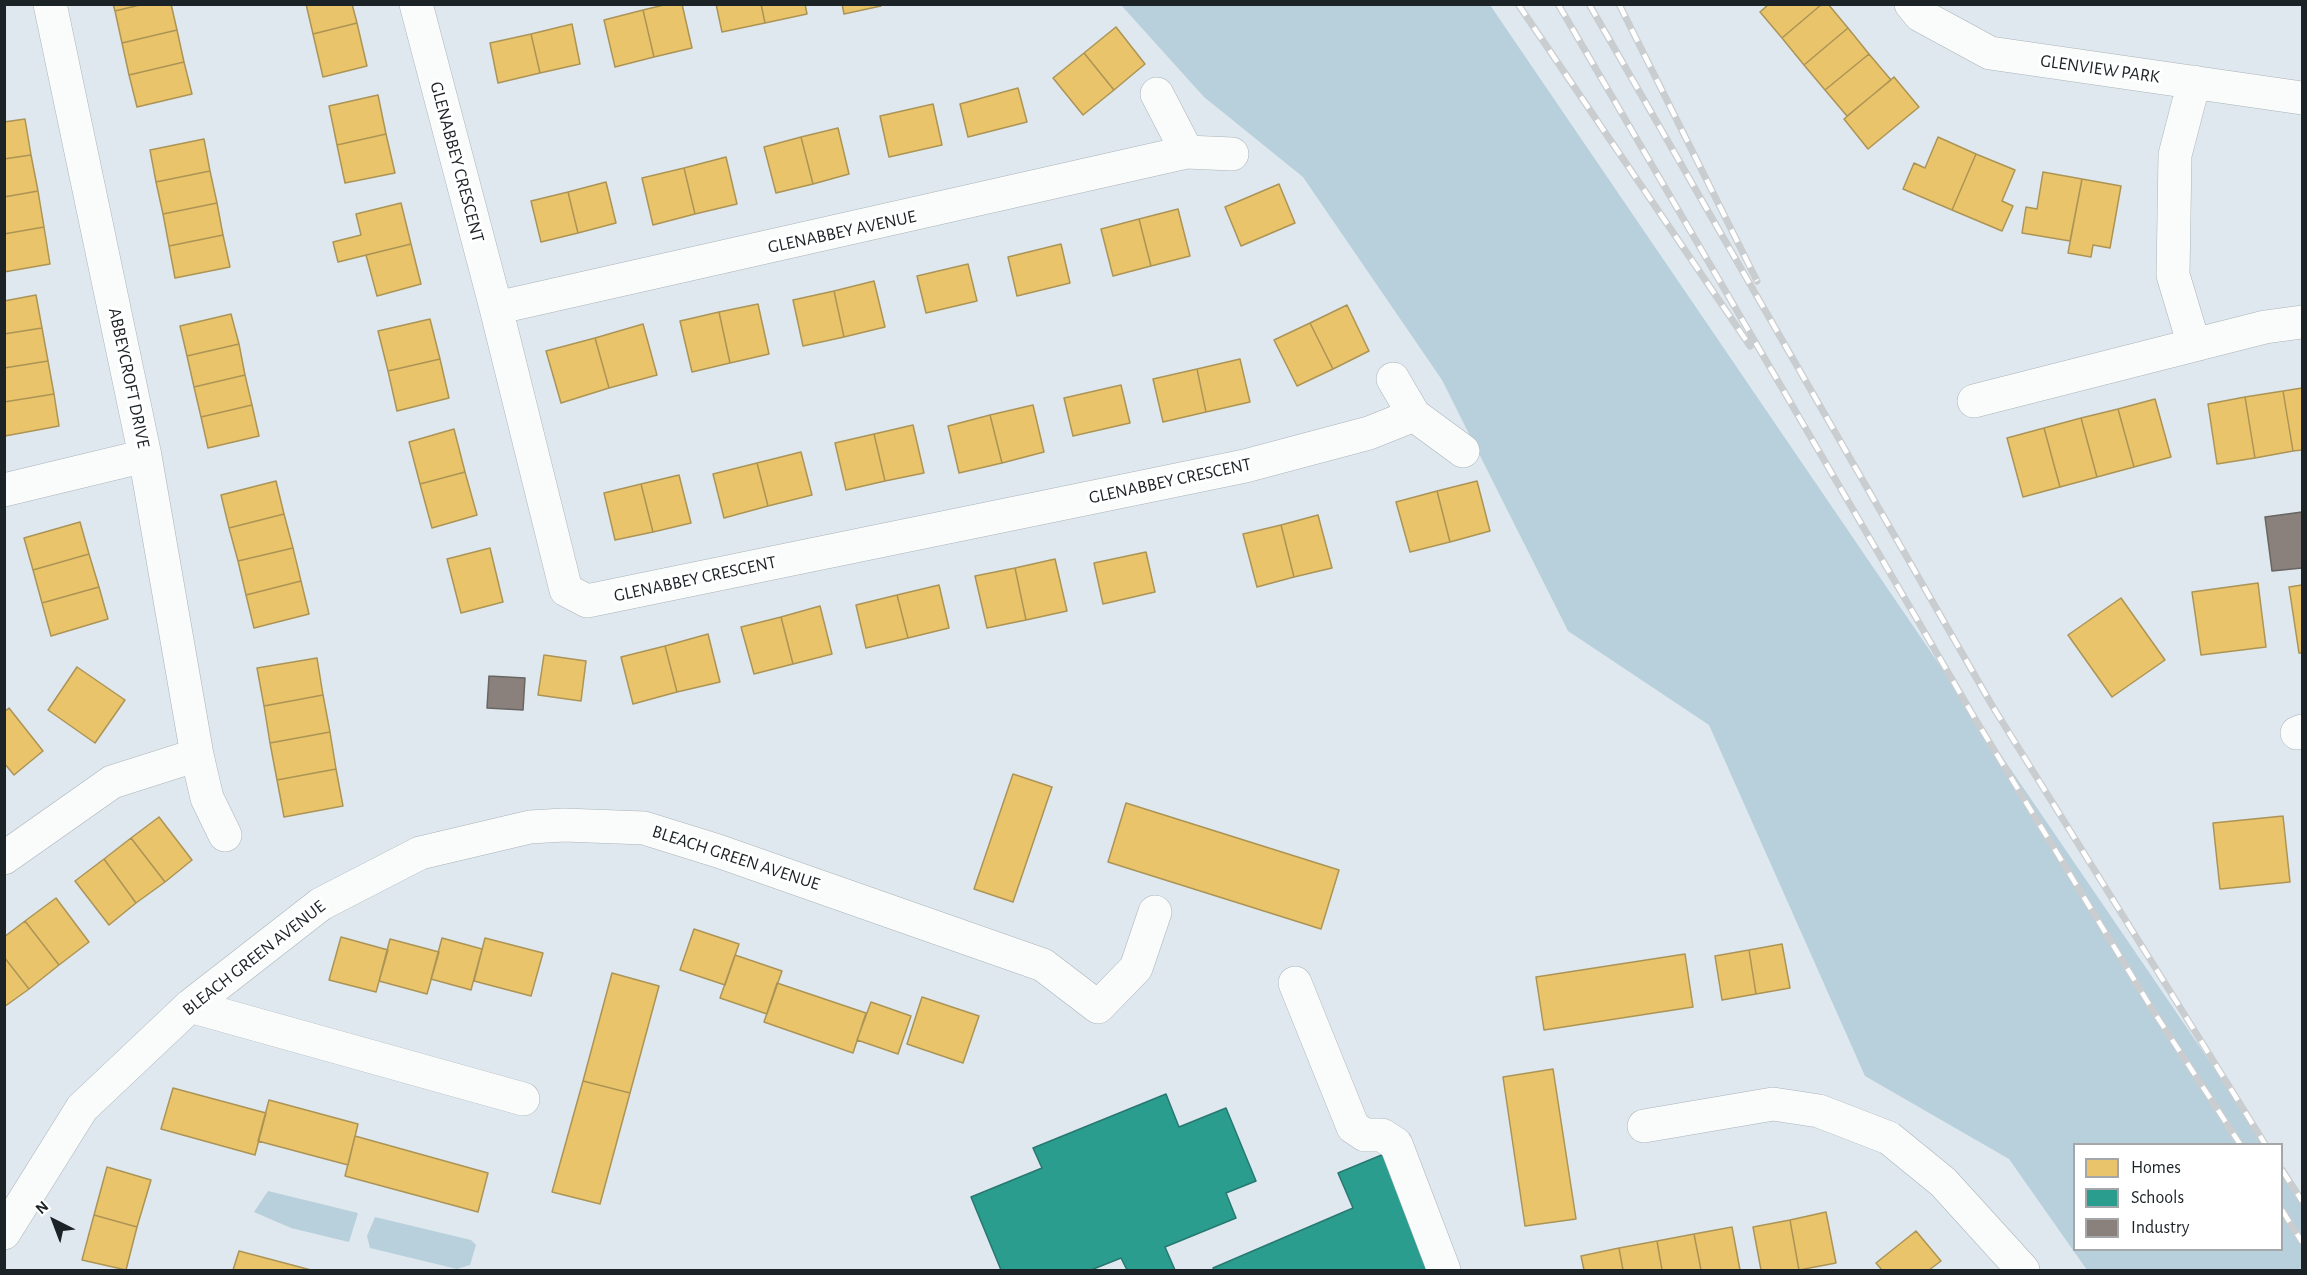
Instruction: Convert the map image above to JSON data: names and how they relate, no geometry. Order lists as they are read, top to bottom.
{
  "streets": {
    "street": [
      "GLENVIEW PARK",
      "GLENABBEY CRESCENT",
      "GLENABBEY AVENUE",
      "ABBEYCROFT DRIVE",
      "BLEACH GREEN AVENUE"
    ]
  },
  "crossings": [
    ["GLENABBEY CRESCENT", "GLENABBEY AVENUE"]
  ],
  "legend": ["Homes", "Schools", "Industry"],
  "north": "top left"
}
